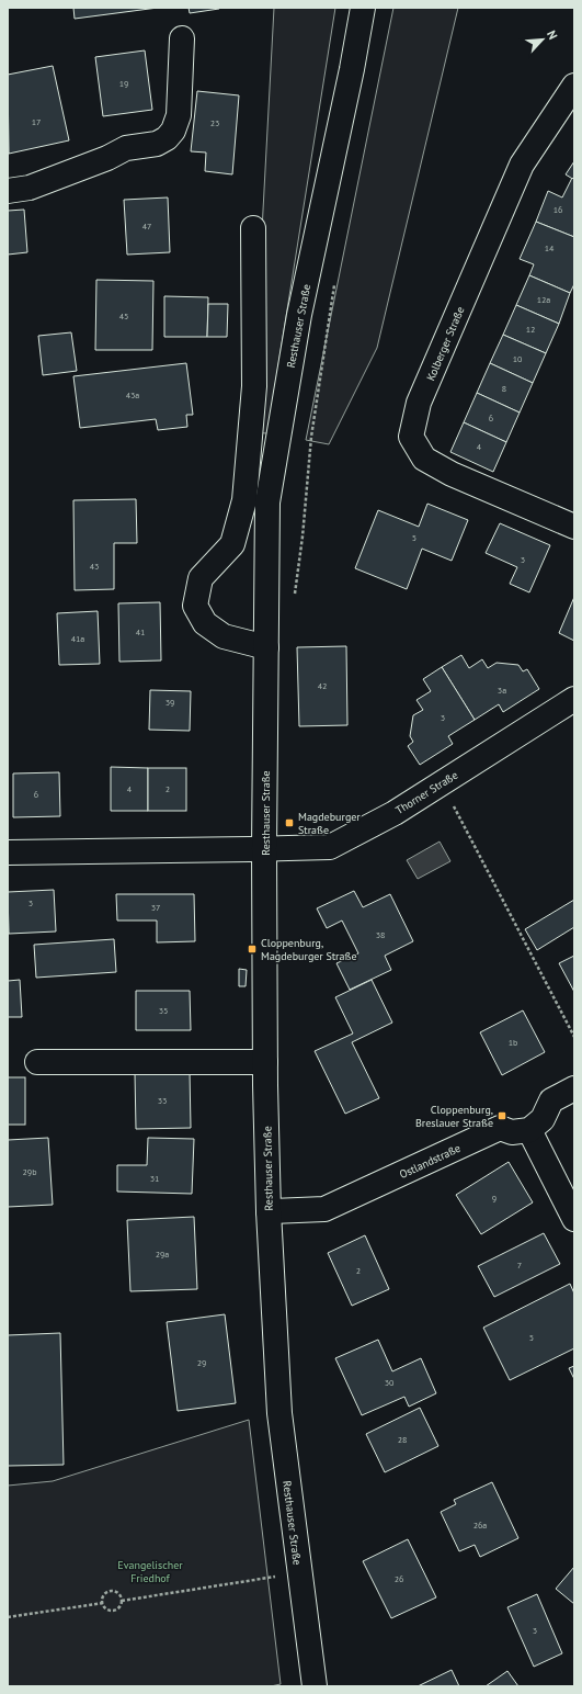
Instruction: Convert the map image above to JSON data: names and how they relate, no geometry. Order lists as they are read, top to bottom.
{
  "streets": {
    "street": [
      "Resthauser Straße",
      "Kolberger Straße",
      "Thorner Straße",
      "Ostlandstraße"
    ]
  },
  "crossings": [
    ["Resthauser Straße", "Thorner Straße"],
    ["Resthauser Straße", "Ostlandstraße"]
  ],
  "parks": ["Evangelischer Friedhof"],
  "places": {
    "transit": ["Magdeburger Straße", "Cloppenburg, Magdeburger Straße", "Cloppenburg, Breslauer Straße"]
  },
  "house_numbers": [
    "19",
    "17",
    "23",
    "16",
    "47",
    "14",
    "12a",
    "45",
    "12",
    "10",
    "8",
    "43a",
    "6",
    "4",
    "5",
    "3",
    "43",
    "41",
    "41a",
    "42",
    "3a",
    "39",
    "3",
    "4",
    "2",
    "6",
    "3",
    "37",
    "38",
    "35",
    "1b",
    "33",
    "29b",
    "31",
    "9",
    "29a",
    "7",
    "2",
    "5",
    "29",
    "30",
    "28",
    "26a",
    "26",
    "3"
  ],
  "north": "top right"
}
